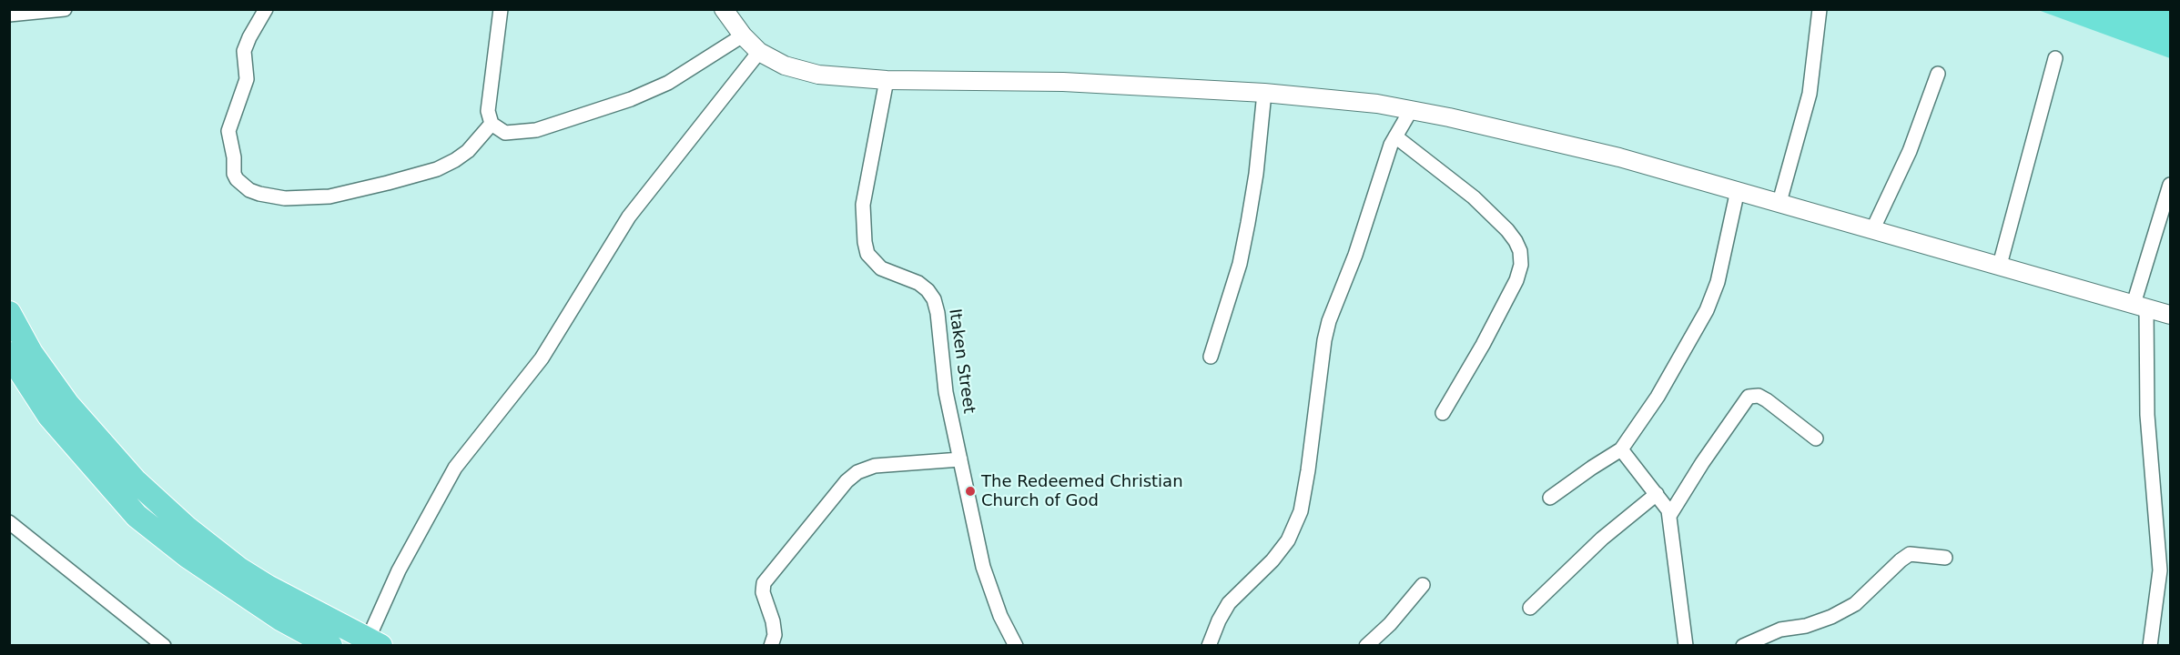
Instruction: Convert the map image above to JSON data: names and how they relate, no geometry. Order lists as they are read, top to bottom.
{
  "streets": {
    "street": ["Itaken Street"]
  },
  "places": ["The Redeemed Christian Church of God"]
}
